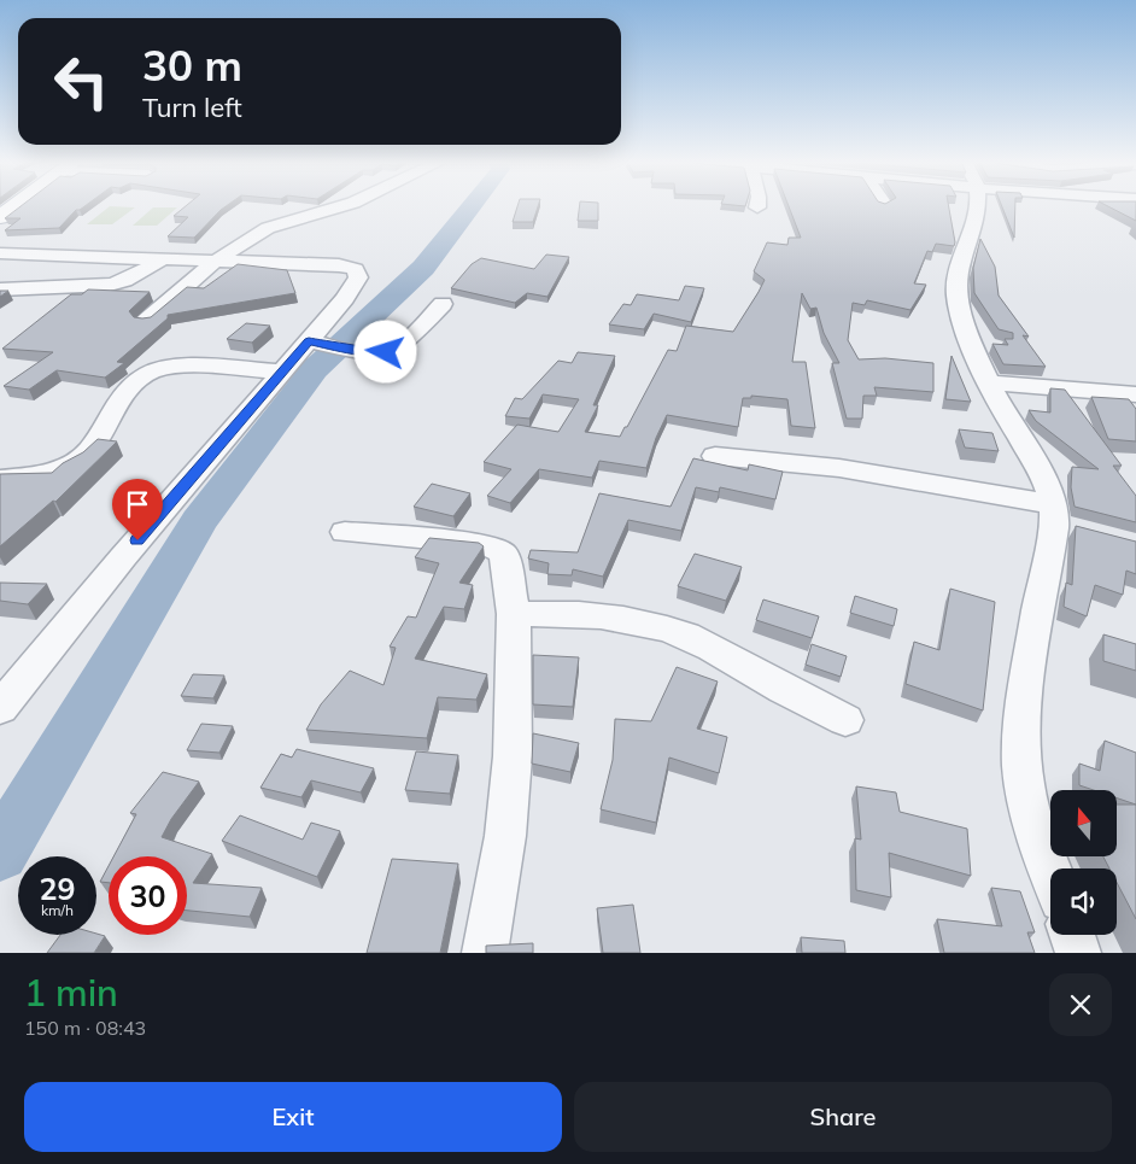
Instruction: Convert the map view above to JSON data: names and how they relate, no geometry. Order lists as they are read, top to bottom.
{
  "north": "top",
  "page": {
    "turn": ["30 m", "Turn left"],
    "speed": "29 km/h",
    "limit": "30",
    "heading": ["1 min", "150 m · 08:43"],
    "buttons": ["Exit", "Share"]
  }
}
